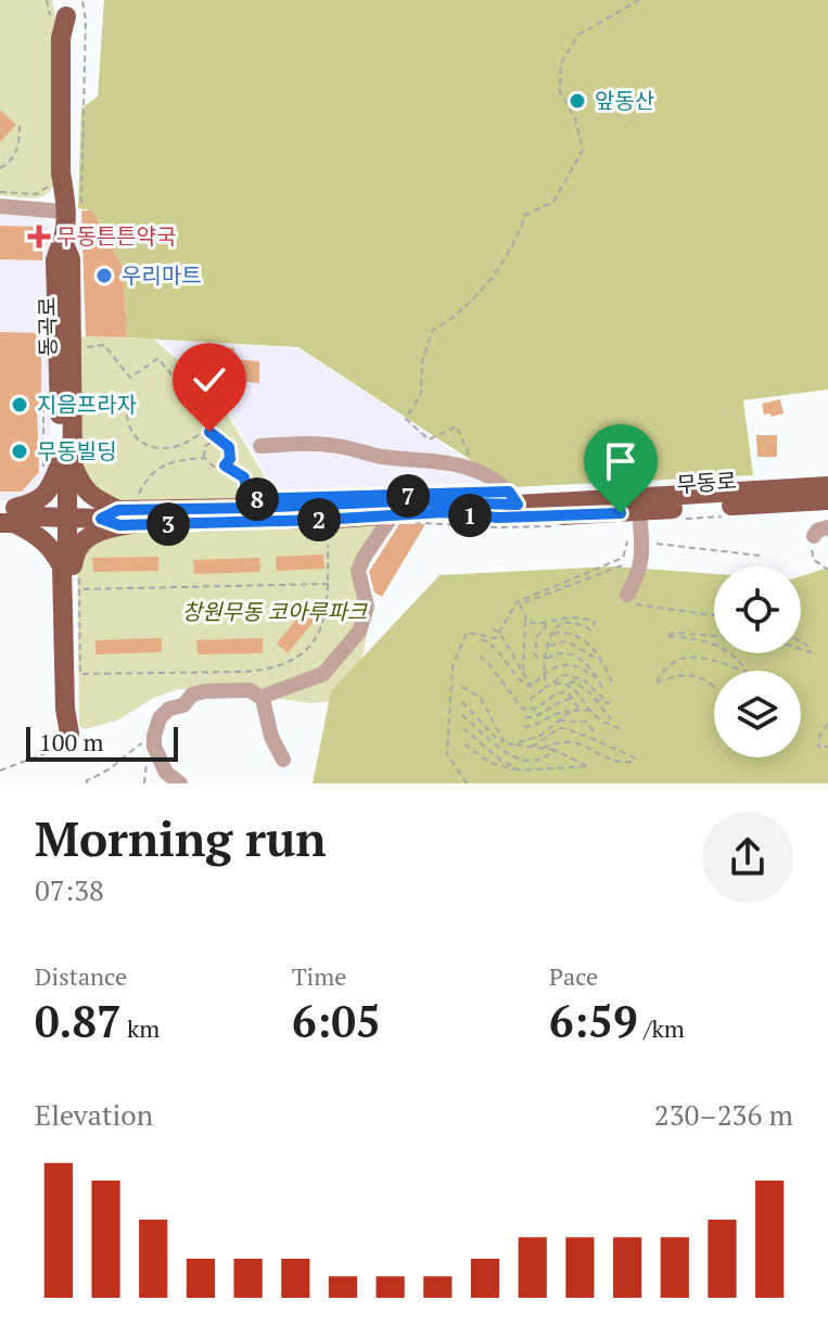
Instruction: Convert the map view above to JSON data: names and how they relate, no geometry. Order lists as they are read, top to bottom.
{
  "streets": {
    "main road": ["동곡로", "무동로"]
  },
  "crossings": [
    ["동곡로", "무동로"]
  ],
  "parks": ["창원무동 코아루파크"],
  "places": {
    "other": [
      "앞동산",
      "우리마트",
      "지음프라자",
      "무동빌딩"
    ],
    "health": ["무동튼튼약국"]
  },
  "scale_bar": "100 m",
  "page": {
    "pins": [
      "7",
      "8",
      "1",
      "2",
      "3"
    ],
    "scale": "100 m",
    "heading": ["Morning run", "07:38"],
    "stats": [
      ["Distance", "0.87 km"],
      ["Time", "6:05"],
      ["Pace", "6:59 /km"]
    ],
    "chart": ["Elevation", "230–236 m"]
  }
}
